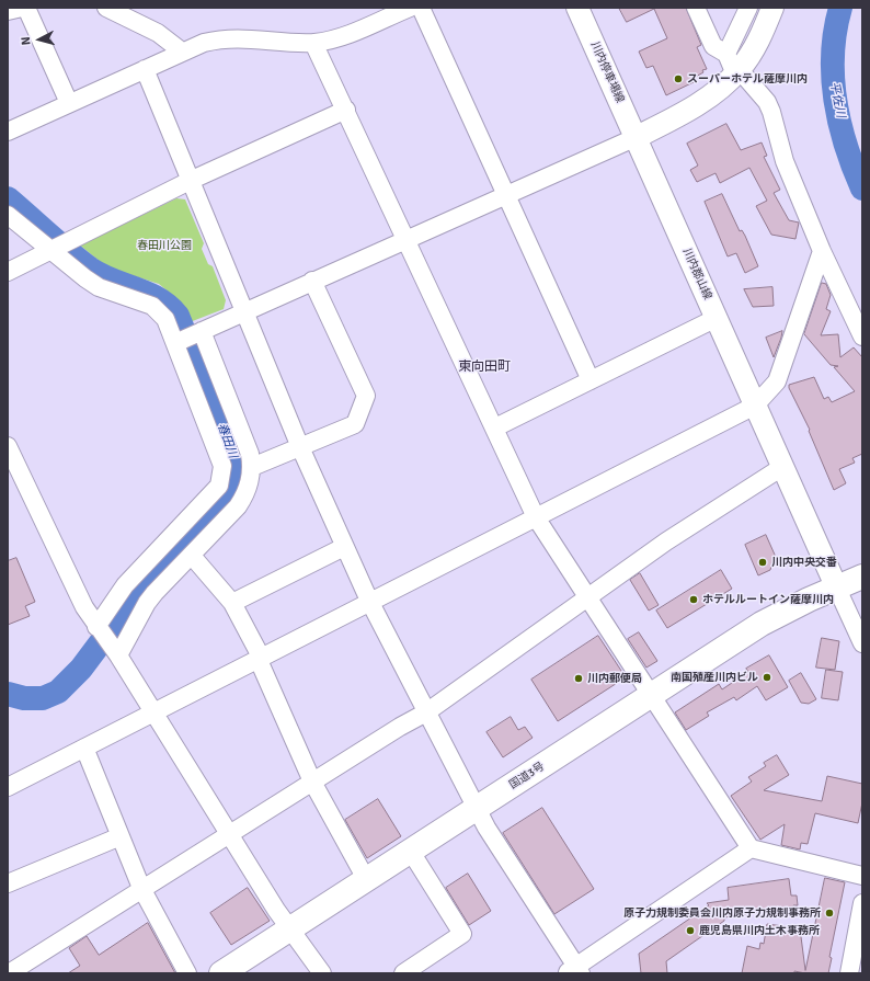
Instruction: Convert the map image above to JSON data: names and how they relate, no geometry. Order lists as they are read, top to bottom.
{
  "streets": {
    "highway": ["国道3号"],
    "main road": ["川内停車場線", "川内郡山線"]
  },
  "crossings": [
    ["川内停車場線", "川内郡山線"],
    ["川内郡山線", "国道3号"]
  ],
  "districts": ["東向田町"],
  "water": ["平佐川", "春田川"],
  "parks": ["春田川公園"],
  "places": [
    "スーパーホテル薩摩川内",
    "川内中央交番",
    "ホテルルートイン薩摩川内",
    "南国殖産川内ビル",
    "川内郵便局",
    "原子力規制委員会川内原子力規制事務所",
    "鹿児島県川内土木事務所"
  ],
  "north": "left"
}
